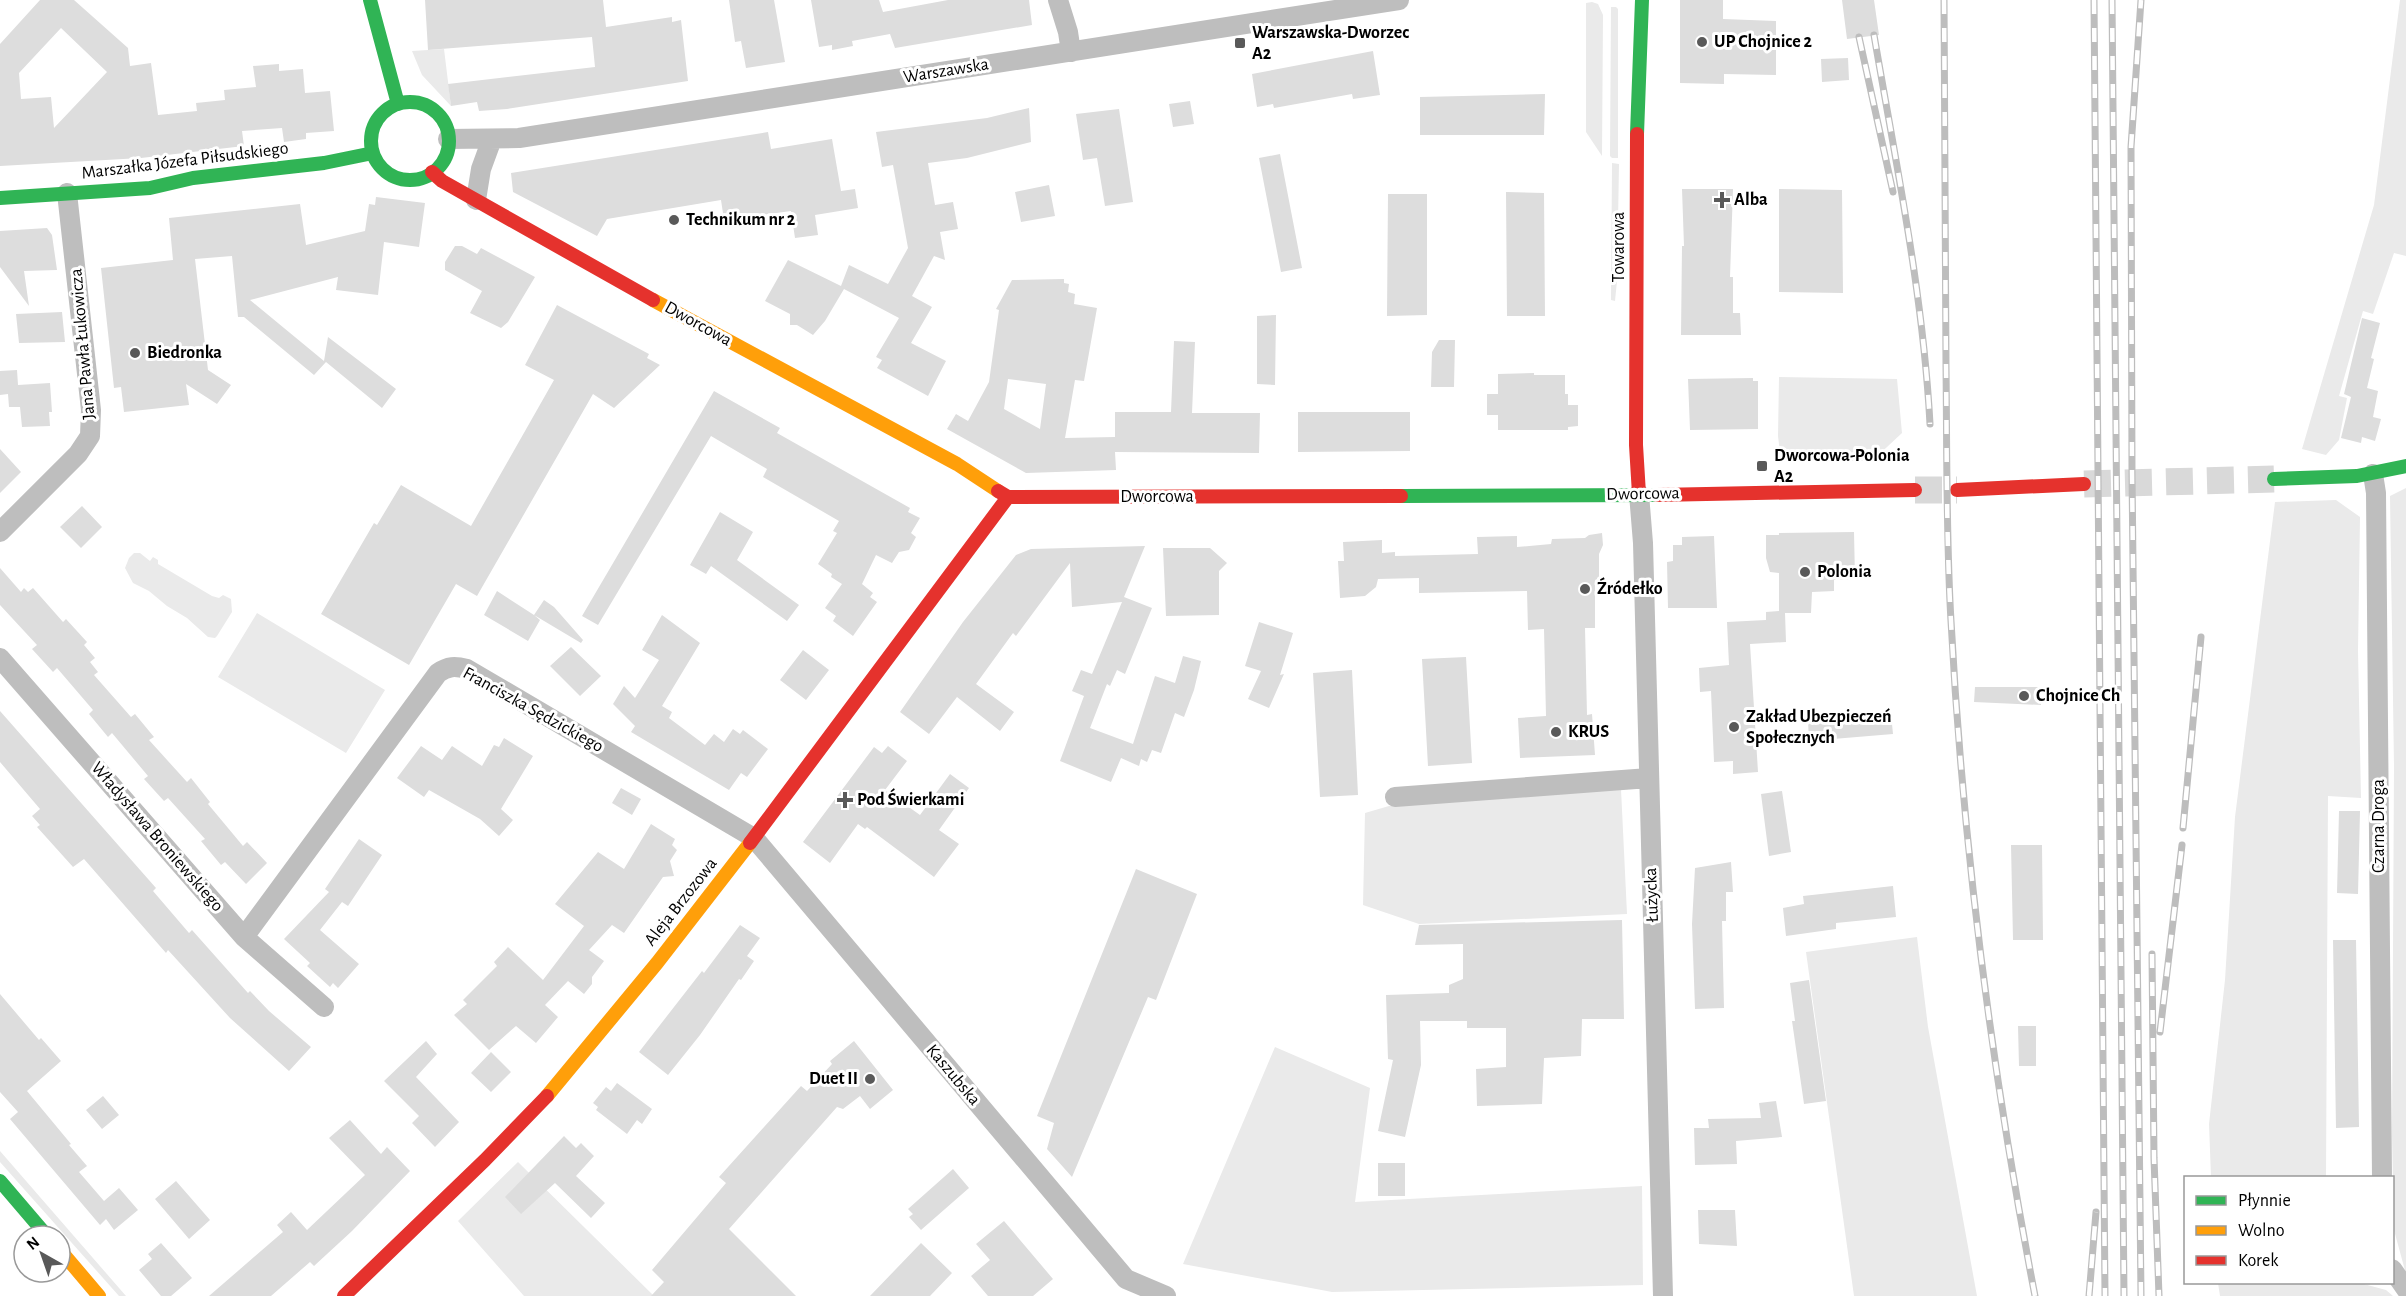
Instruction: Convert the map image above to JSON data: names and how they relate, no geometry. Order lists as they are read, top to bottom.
{
  "streets": {
    "street": [
      "Warszawska",
      "Marszałka Józefa Piłsudskiego",
      "Towarowa",
      "Dworcowa",
      "Jana Pawła Łukowicza",
      "Franciszka Sędzickiego",
      "Czarna Droga",
      "Władysława Broniewskiego",
      "Łużycka",
      "Aleja Brzozowa",
      "Kaszubska"
    ]
  },
  "crossings": [
    ["Warszawska", "Marszałka Józefa Piłsudskiego"],
    ["Warszawska", "Dworcowa"],
    ["Marszałka Józefa Piłsudskiego", "Dworcowa"],
    ["Marszałka Józefa Piłsudskiego", "Jana Pawła Łukowicza"],
    ["Towarowa", "Dworcowa"],
    ["Towarowa", "Łużycka"],
    ["Dworcowa", "Łużycka"],
    ["Dworcowa", "Aleja Brzozowa"],
    ["Franciszka Sędzickiego", "Władysława Broniewskiego"],
    ["Franciszka Sędzickiego", "Aleja Brzozowa"],
    ["Franciszka Sędzickiego", "Kaszubska"],
    ["Aleja Brzozowa", "Kaszubska"]
  ],
  "places": {
    "other": [
      "UP Chojnice 2",
      "Technikum nr 2",
      "Biedronka",
      "Polonia",
      "Źródełko",
      "Chojnice Ch",
      "Zakład Ubezpieczeń Społecznych",
      "KRUS",
      "Duet II"
    ],
    "transit": ["Warszawska-Dworzec A2", "Dworcowa-Polonia A2"],
    "health": ["Alba", "Pod Świerkami"]
  },
  "legend": ["Płynnie", "Wolno", "Korek"],
  "north": "top left"
}
